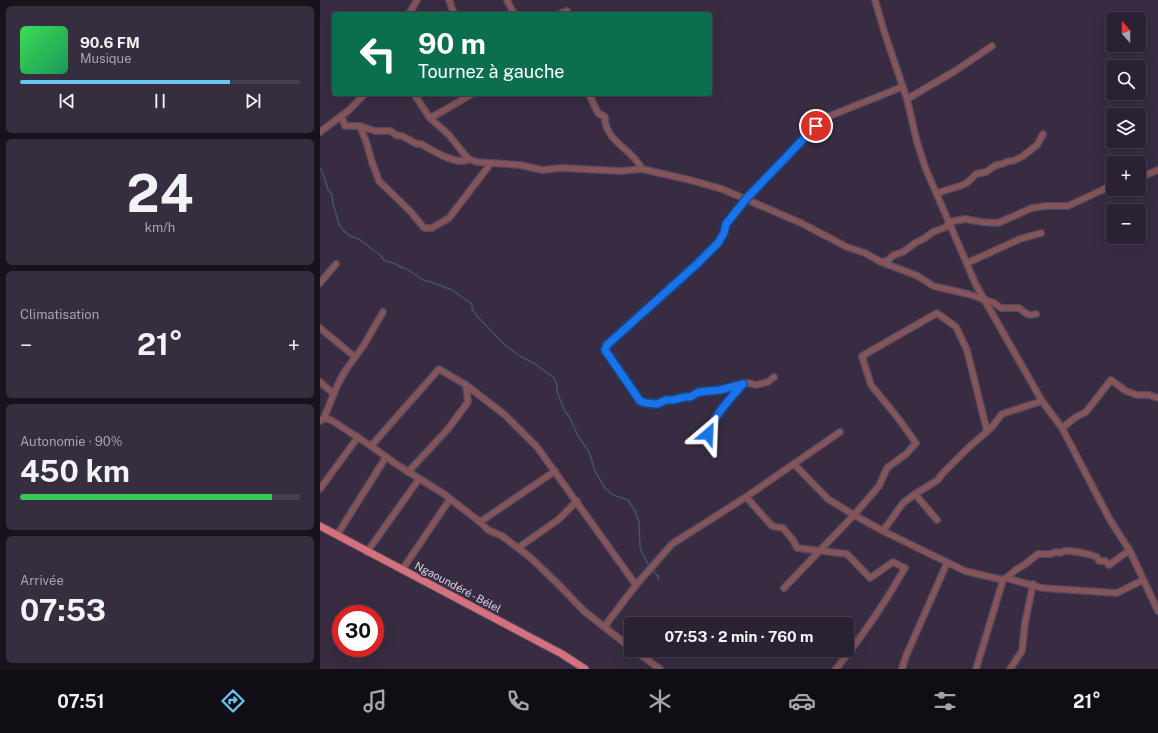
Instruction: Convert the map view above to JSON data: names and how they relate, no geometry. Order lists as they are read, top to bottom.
{
  "streets": {
    "main road": ["Ngaoundéré - Bélel"]
  },
  "north": "top",
  "page": {
    "map_buttons": ["+", "−"],
    "turn": ["90 m", "Tournez à gauche"],
    "song": ["90.6 FM", "Musique"],
    "tile": [
      ["24", "km/h"],
      "Climatisation",
      ["Autonomie · 90%", "450 km"],
      ["Arrivée", "07:53"]
    ],
    "heat": ["−", "21°", "+"],
    "limit": "30",
    "trip": "07:53 · 2 min · 760 m",
    "tabs": ["07:51", "21°"]
  }
}
